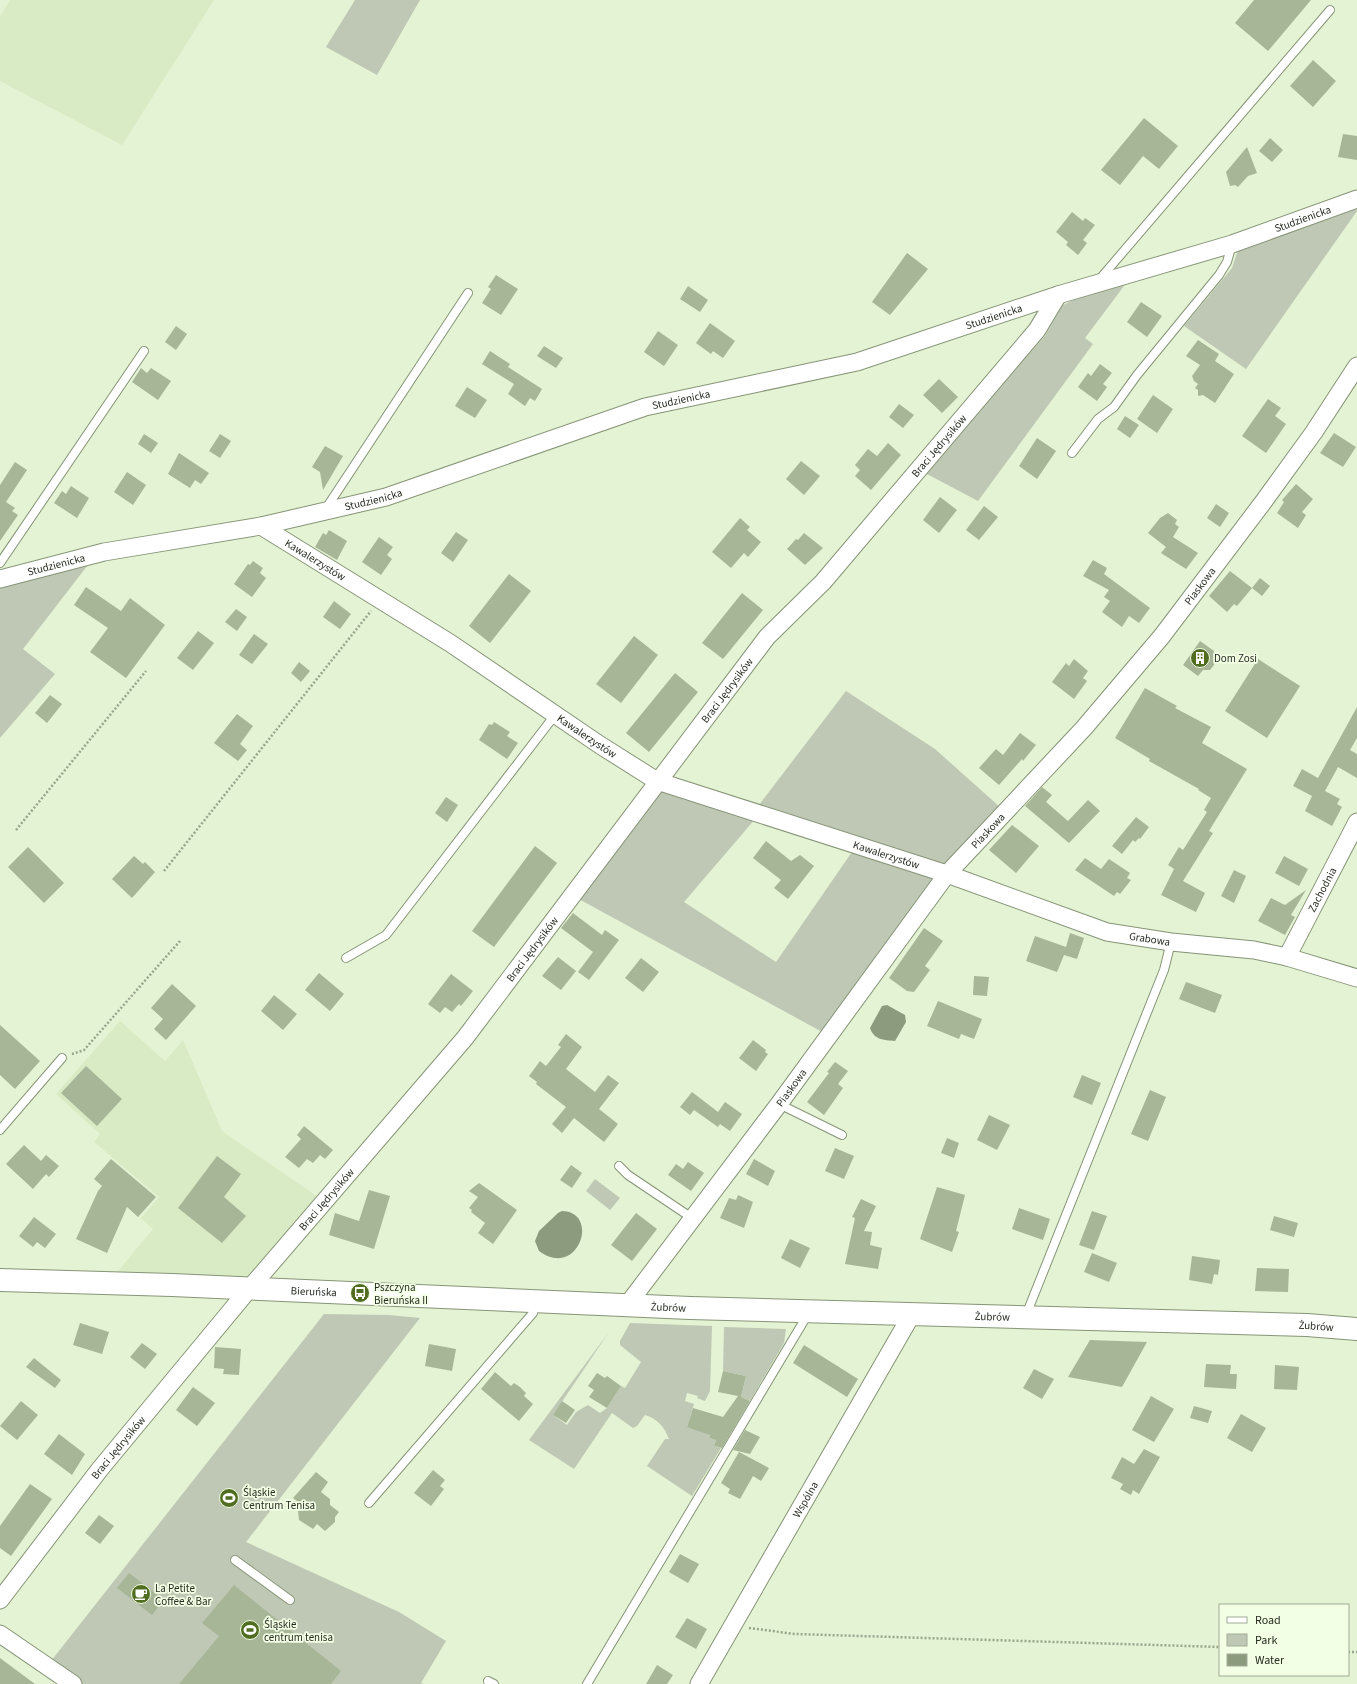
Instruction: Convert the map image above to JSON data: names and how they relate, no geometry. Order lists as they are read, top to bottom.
{
  "streets": {
    "main road": ["Bieruńska", "Żubrów"],
    "street": [
      "Studzienicka",
      "Braci Jędrysików",
      "Kawalerzystów",
      "Piaskowa",
      "Zachodnia",
      "Grabowa",
      "Wspólna"
    ]
  },
  "crossings": [
    ["Studzienicka", "Braci Jędrysików"],
    ["Studzienicka", "Kawalerzystów"],
    ["Braci Jędrysików", "Kawalerzystów"],
    ["Braci Jędrysików", "Bieruńska"],
    ["Kawalerzystów", "Piaskowa"],
    ["Kawalerzystów", "Grabowa"],
    ["Piaskowa", "Grabowa"],
    ["Piaskowa", "Bieruńska"],
    ["Piaskowa", "Żubrów"],
    ["Zachodnia", "Grabowa"],
    ["Bieruńska", "Żubrów"],
    ["Żubrów", "Wspólna"]
  ],
  "places": {
    "building": ["Dom Zosi"],
    "bus stop": ["Pszczyna Bieruńska II"],
    "sports": ["Śląskie Centrum Tenisa", "Śląskie centrum tenisa"],
    "cafe": ["La Petite Coffee & Bar"]
  },
  "legend": ["Road", "Park", "Water"]
}
